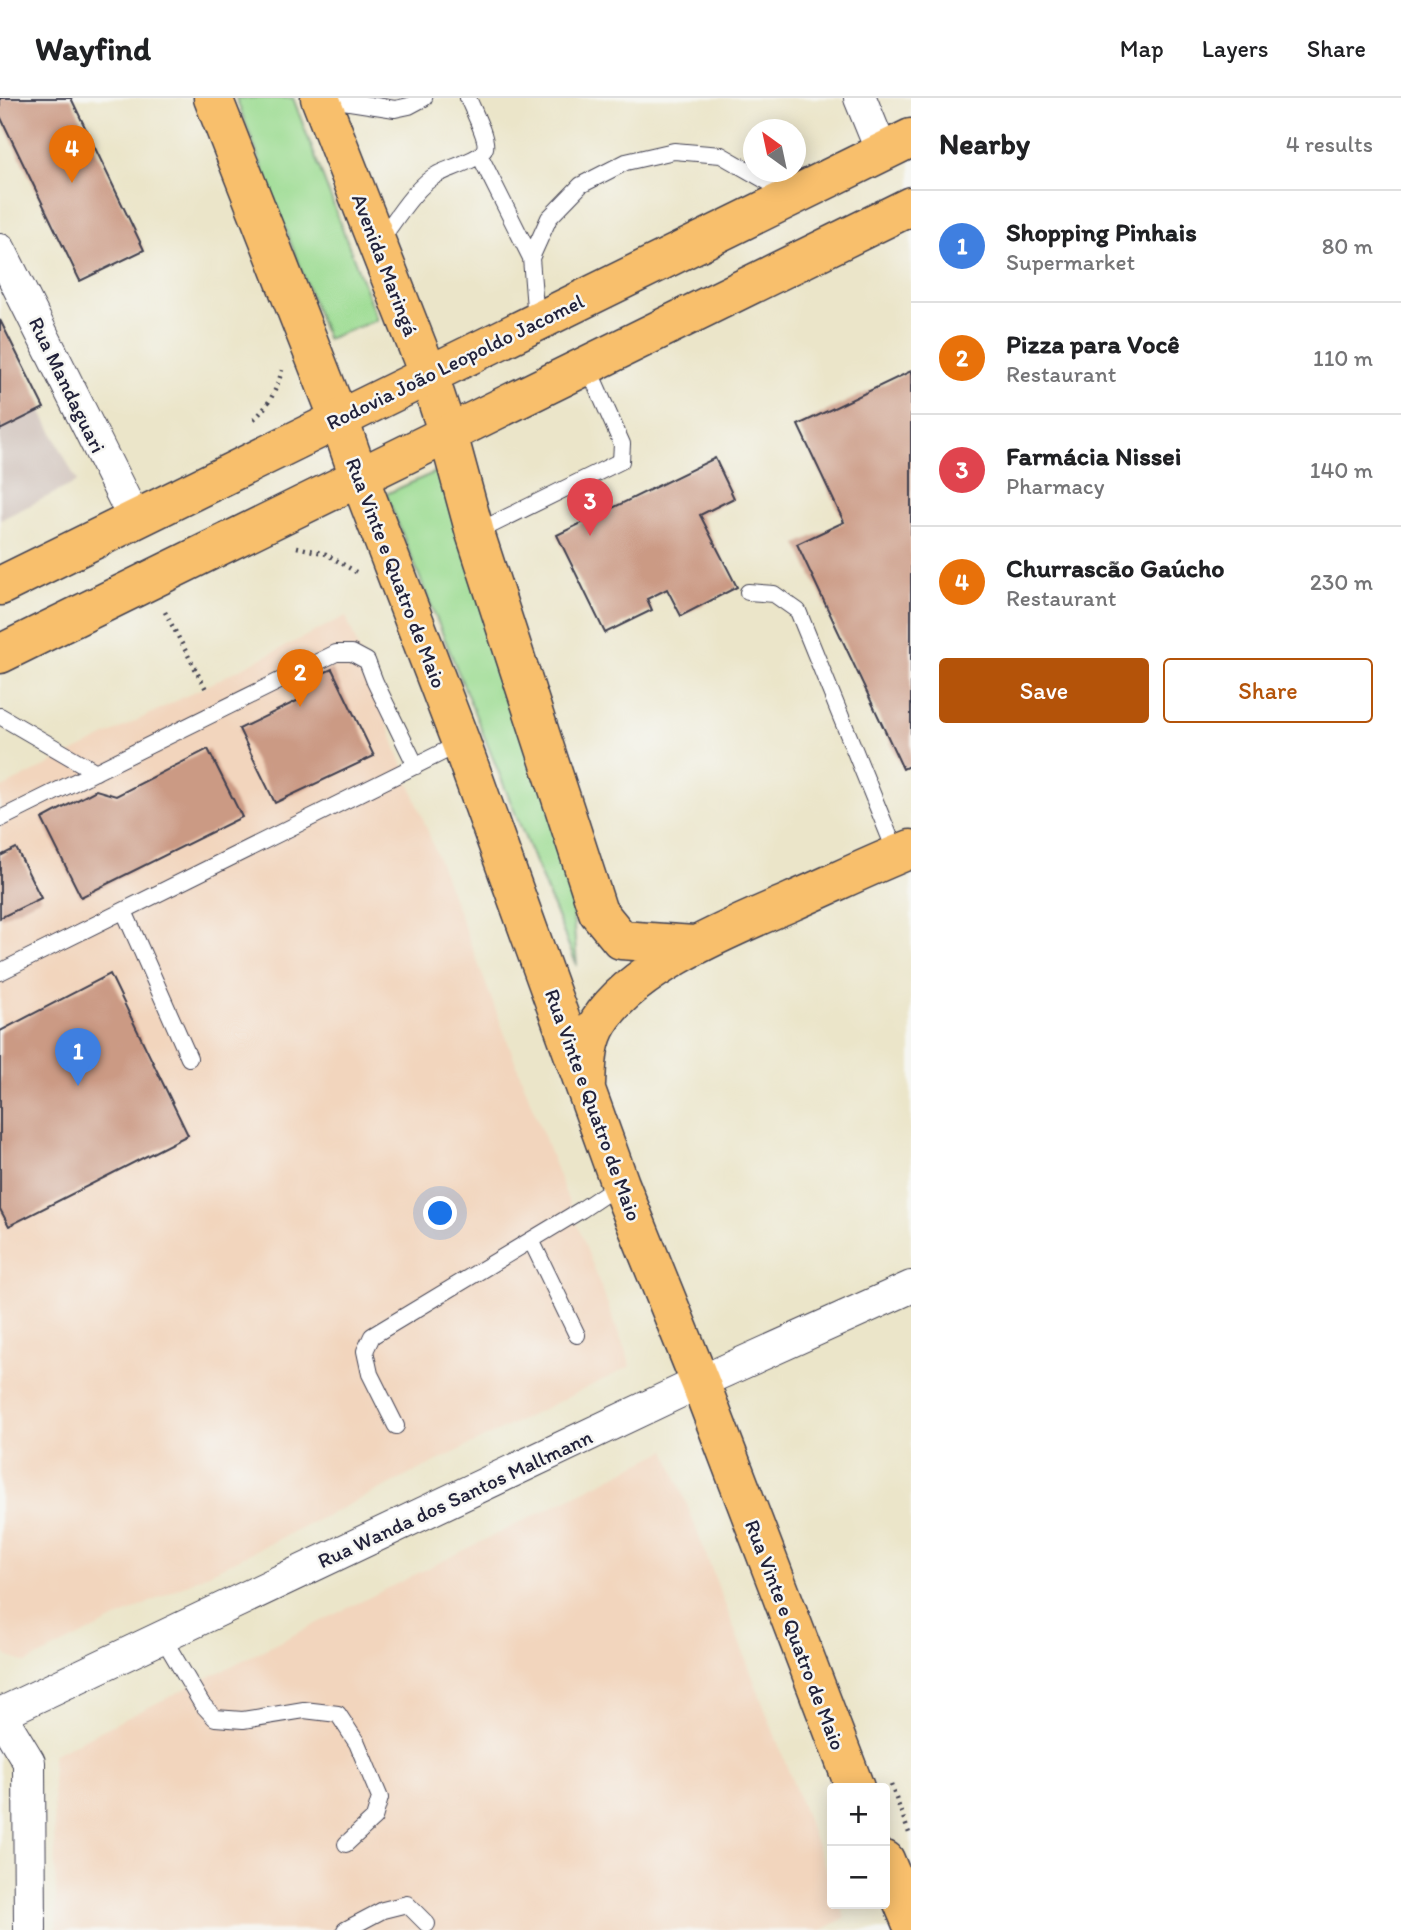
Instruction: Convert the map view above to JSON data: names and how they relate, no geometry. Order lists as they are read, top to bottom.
{
  "streets": {
    "main road": ["Avenida Maringá", "Rodovia João Leopoldo Jacomel", "Rua Vinte e Quatro de Maio"],
    "street": ["Rua Mandaguari", "Rua Wanda dos Santos Mallmann"]
  },
  "crossings": [
    ["Avenida Maringá", "Rodovia João Leopoldo Jacomel"],
    ["Rodovia João Leopoldo Jacomel", "Rua Mandaguari"],
    ["Rodovia João Leopoldo Jacomel", "Rua Vinte e Quatro de Maio"],
    ["Rua Vinte e Quatro de Maio", "Rua Wanda dos Santos Mallmann"]
  ],
  "north": "top left",
  "page": {
    "header": "Wayfind",
    "nav": ["Map", "Layers", "Share"],
    "heading": ["Nearby", "4 results"],
    "pins": [
      "4",
      "3",
      "2",
      "1"
    ],
    "list": [
      {
        "mark": "1",
        "name": "Shopping Pinhais",
        "note": "Supermarket",
        "value": "80 m"
      },
      {
        "mark": "2",
        "name": "Pizza para Você",
        "note": "Restaurant",
        "value": "110 m"
      },
      {
        "mark": "3",
        "name": "Farmácia Nissei",
        "note": "Pharmacy",
        "value": "140 m"
      },
      {
        "mark": "4",
        "name": "Churrascão Gaúcho",
        "note": "Restaurant",
        "value": "230 m"
      }
    ],
    "buttons": ["Save", "Share"],
    "map_buttons": ["+", "−"]
  }
}
